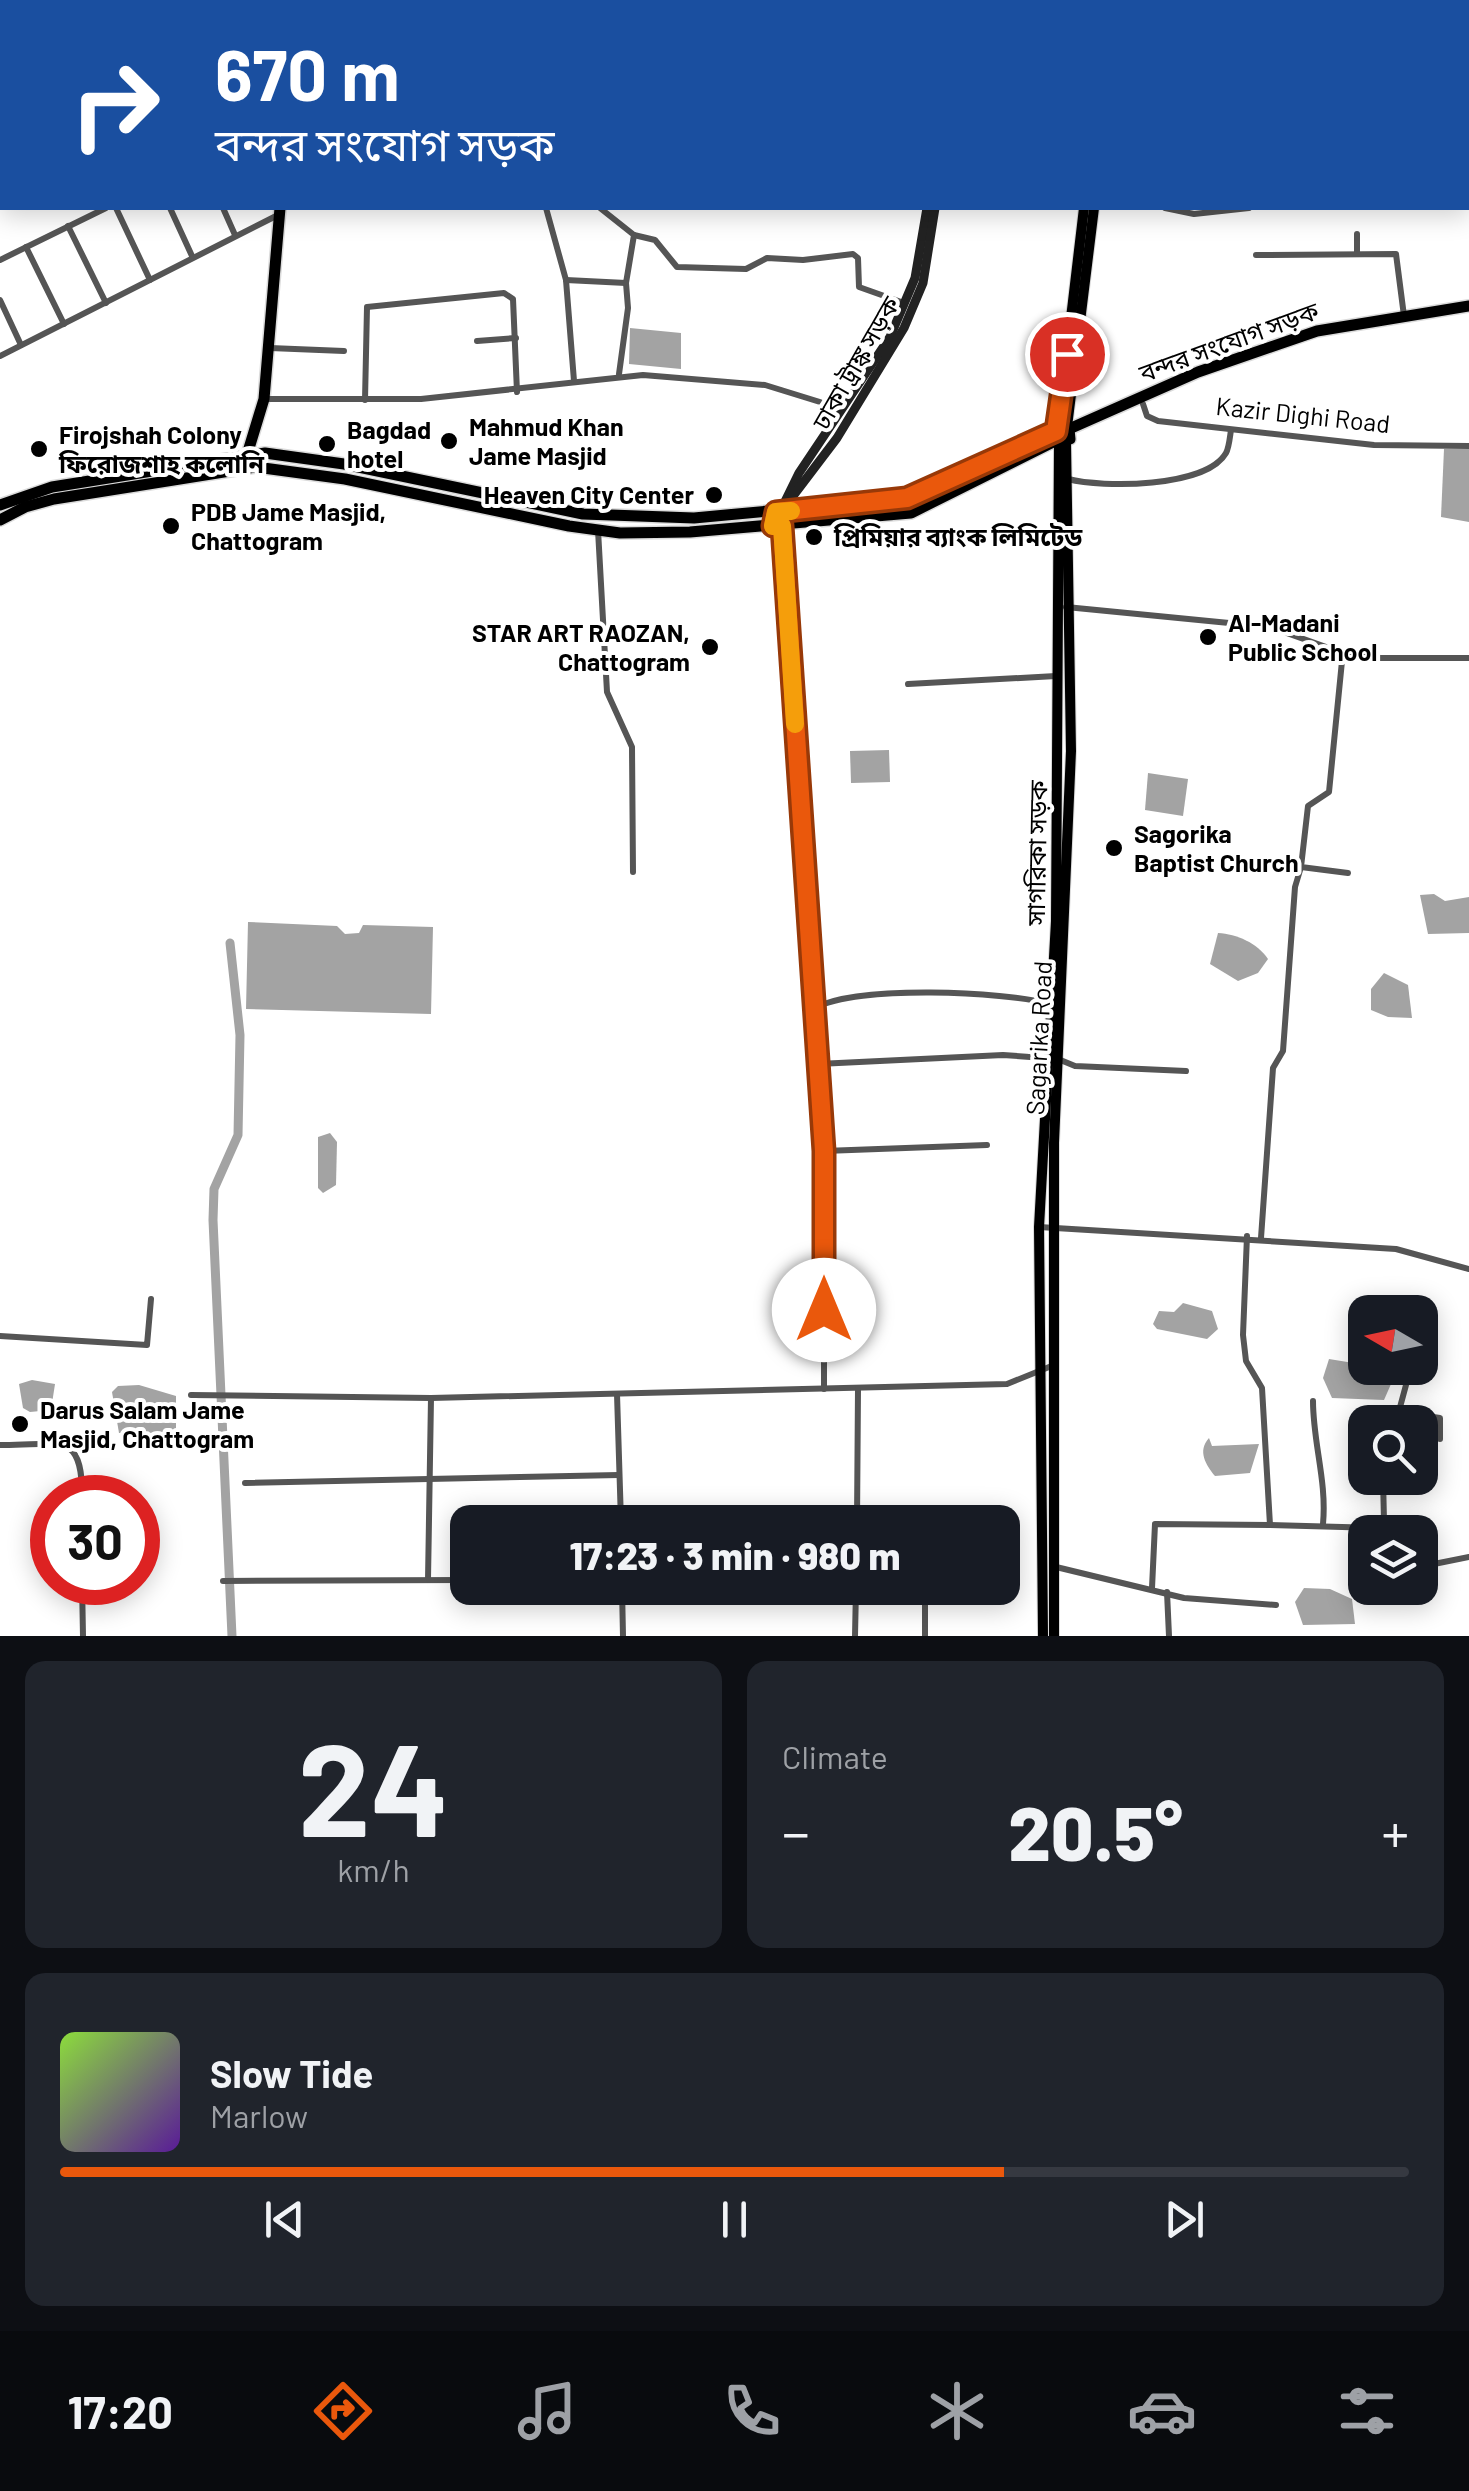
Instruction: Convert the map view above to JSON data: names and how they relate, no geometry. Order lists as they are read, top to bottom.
{
  "streets": {
    "highway": ["বন্দর সংযোগ সড়ক"],
    "main road": ["ঢাকা ট্রাঙ্ক সড়ক", "সাগরিকা সড়ক", "Sagarika Road"],
    "street": ["Kazir Dighi Road"]
  },
  "crossings": [
    ["বন্দর সংযোগ সড়ক", "ঢাকা ট্রাঙ্ক সড়ক"],
    ["বন্দর সংযোগ সড়ক", "Kazir Dighi Road"],
    ["বন্দর সংযোগ সড়ক", "সাগরিকা সড়ক"],
    ["সাগরিকা সড়ক", "Sagarika Road"]
  ],
  "places": [
    "Mahmud Khan Jame Masjid",
    "Bagdad hotel",
    "Firojshah Colony ফিরোজশাহ কলোনি",
    "Heaven City Center",
    "PDB Jame Masjid, Chattogram",
    "প্রিমিয়ার ব্যাংক লিমিটেড",
    "Al-Madani Public School",
    "STAR ART RAOZAN, Chattogram",
    "Sagorika Baptist Church",
    "Darus Salam Jame Masjid, Chattogram"
  ],
  "north": "left",
  "page": {
    "turn": ["670 m", "বন্দর সংযোগ সড়ক"],
    "limit": "30",
    "trip": "17:23 · 3 min · 980 m",
    "tile": [
      ["24", "km/h"],
      "Climate"
    ],
    "heat": ["−", "20.5°", "+"],
    "song": ["Slow Tide", "Marlow"],
    "tabs": "17:20"
  }
}
